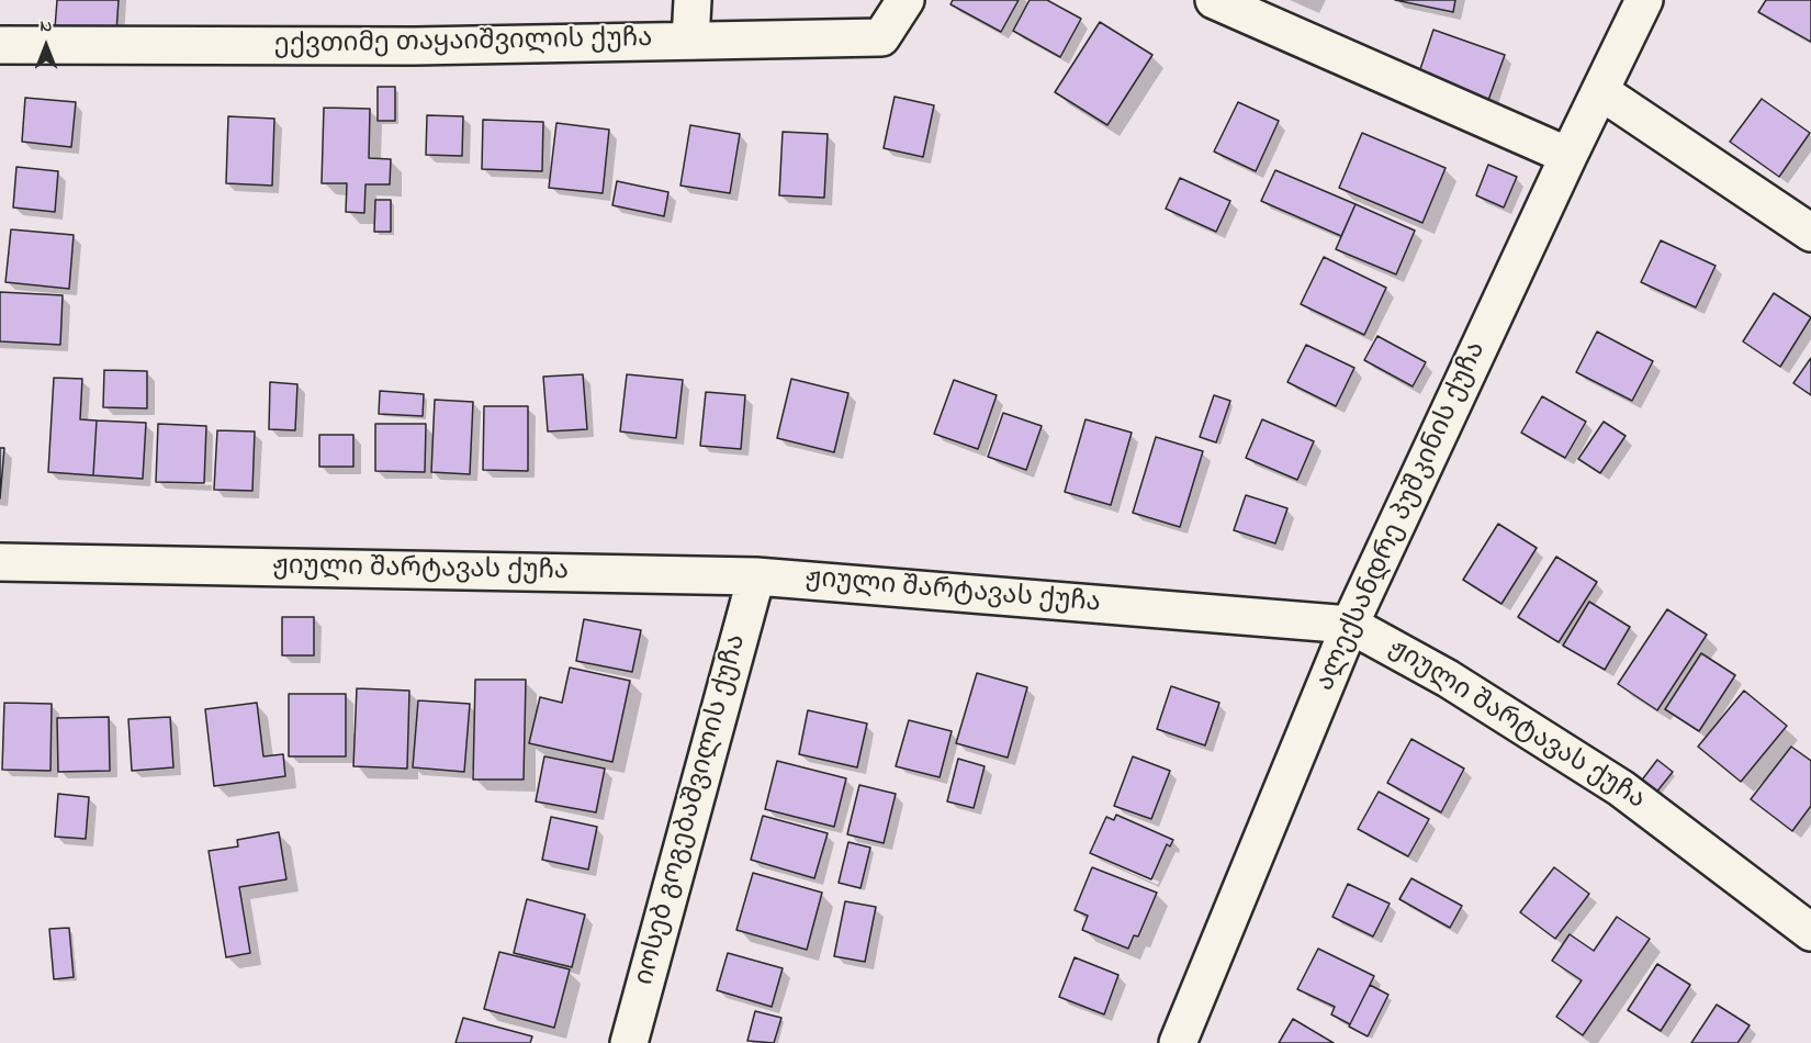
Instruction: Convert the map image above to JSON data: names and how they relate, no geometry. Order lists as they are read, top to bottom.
{
  "streets": {
    "street": [
      "ექვთიმე თაყაიშვილის ქუჩა",
      "ალექსანდრე პუშკინის ქუჩა",
      "ჟიული შარტავას ქუჩა",
      "იოსებ გოგებაშვილის ქუჩა"
    ]
  },
  "crossings": [
    ["ალექსანდრე პუშკინის ქუჩა", "ჟიული შარტავას ქუჩა"],
    ["ჟიული შარტავას ქუჩა", "იოსებ გოგებაშვილის ქუჩა"]
  ],
  "north": "top"
}
